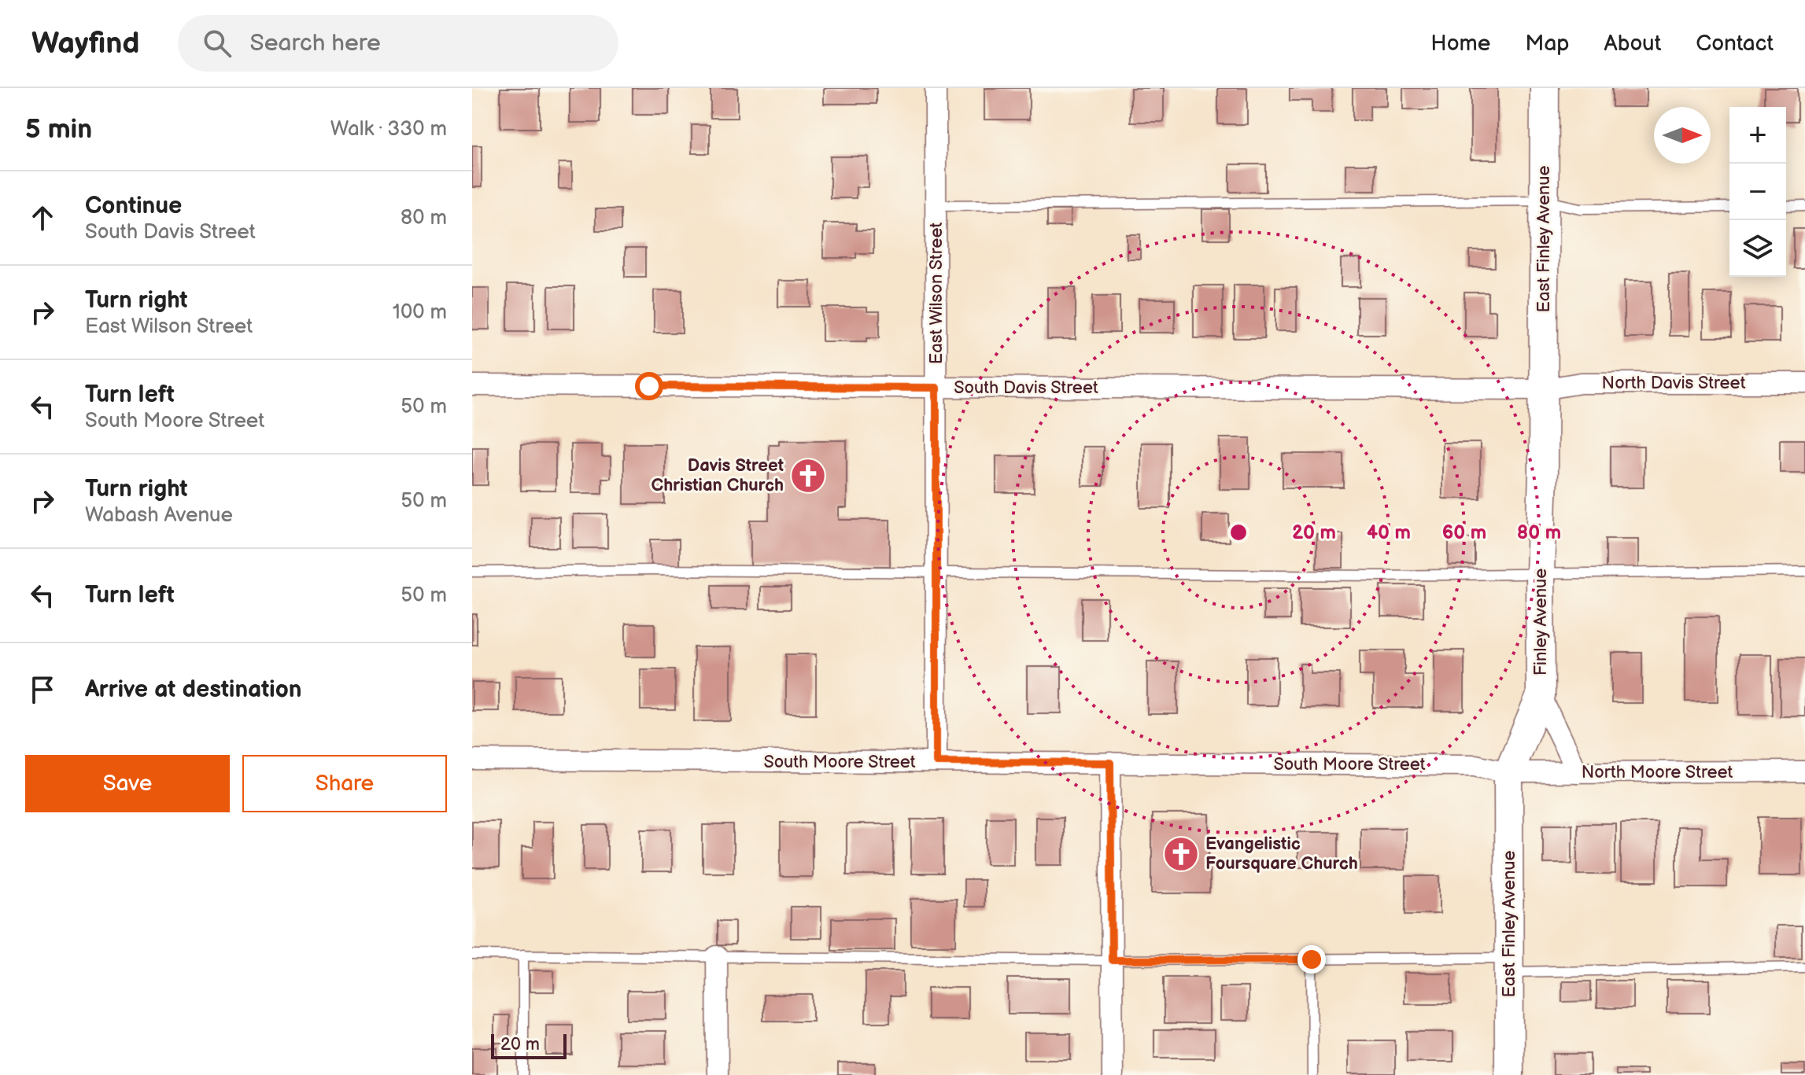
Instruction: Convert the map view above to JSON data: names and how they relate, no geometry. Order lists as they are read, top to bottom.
{
  "streets": {
    "main road": ["East Finley Avenue", "Finley Avenue"],
    "street": [
      "East Wilson Street",
      "North Davis Street",
      "South Davis Street",
      "South Moore Street",
      "North Moore Street"
    ]
  },
  "crossings": [
    ["East Finley Avenue", "North Davis Street"],
    ["East Finley Avenue", "South Davis Street"],
    ["East Finley Avenue", "Finley Avenue"],
    ["East Finley Avenue", "South Moore Street"],
    ["East Finley Avenue", "North Moore Street"],
    ["East Wilson Street", "South Davis Street"],
    ["East Wilson Street", "South Moore Street"],
    ["North Davis Street", "South Davis Street"],
    ["North Davis Street", "Finley Avenue"],
    ["South Davis Street", "Finley Avenue"],
    ["Finley Avenue", "South Moore Street"],
    ["Finley Avenue", "North Moore Street"],
    ["South Moore Street", "North Moore Street"]
  ],
  "places": {
    "church": ["Davis Street Christian Church", "Evangelistic Foursquare Church"]
  },
  "scale_bar": "20 m",
  "north": "right",
  "page": {
    "header": "Wayfind",
    "search": "Search here",
    "nav": [
      "Home",
      "Map",
      "About",
      "Contact"
    ],
    "heading": ["5 min", "Walk · 330 m"],
    "map_buttons": ["+", "−"],
    "list": [
      ["Continue", "South Davis Street", "80 m"],
      ["Turn right", "East Wilson Street", "100 m"],
      ["Turn left", "South Moore Street", "50 m"],
      ["Turn right", "Wabash Avenue", "50 m"],
      ["Turn left", "50 m"],
      "Arrive at destination"
    ],
    "buttons": ["Save", "Share"],
    "scale": "20 m"
  },
  "rings": [
    "20 m",
    "40 m",
    "60 m",
    "80 m"
  ]
}
